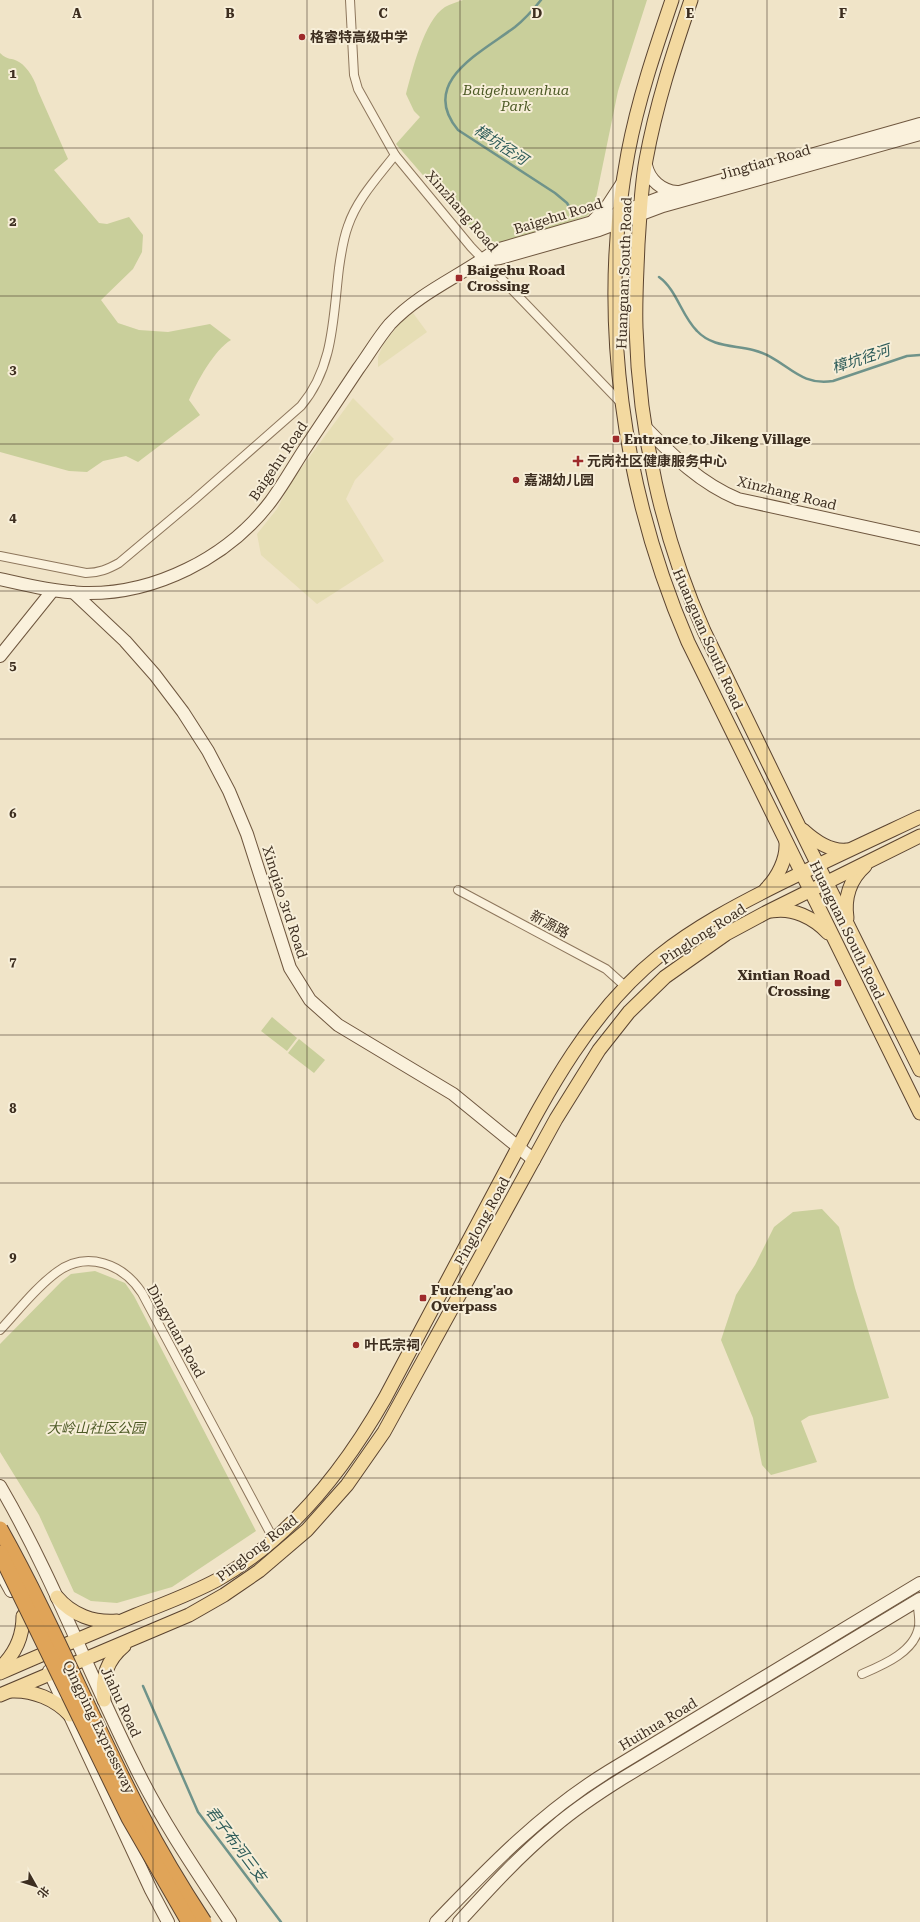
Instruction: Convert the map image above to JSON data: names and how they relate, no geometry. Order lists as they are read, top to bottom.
{
  "streets": {
    "highway": ["Qingping Expressway"],
    "main road": ["Huanguan South Road", "Pinglong Road"],
    "street": [
      "Jingtian Road",
      "Xinzhang Road",
      "Baigehu Road",
      "Xinqiao 3rd Road",
      "新源路",
      "Dingyuan Road",
      "Jiahu Road",
      "Huihua Road"
    ]
  },
  "crossings": [
    ["Jingtian Road", "Baigehu Road"],
    ["Jingtian Road", "Huanguan South Road"],
    ["Xinzhang Road", "Baigehu Road"],
    ["Xinzhang Road", "Huanguan South Road"],
    ["Baigehu Road", "Huanguan South Road"],
    ["Baigehu Road", "Xinqiao 3rd Road"],
    ["Huanguan South Road", "Pinglong Road"],
    ["Xinqiao 3rd Road", "Pinglong Road"],
    ["新源路", "Pinglong Road"],
    ["Pinglong Road", "Dingyuan Road"],
    ["Pinglong Road", "Jiahu Road"]
  ],
  "water": ["樟坑径河", "君子布河三支"],
  "parks": ["Baigehuwenhua Park", "大岭山社区公园"],
  "places": {
    "other": ["格睿特高级中学", "嘉湖幼儿园", "叶氏宗祠"],
    "transit": [
      "Baigehu Road Crossing",
      "Entrance to Jikeng Village",
      "Xintian Road Crossing",
      "Fucheng'ao Overpass"
    ],
    "health": ["元岗社区健康服务中心"]
  },
  "north": "bottom right",
  "grid": {
    "columns": [
      "A",
      "B",
      "C",
      "D",
      "E",
      "F"
    ],
    "rows": [
      "1",
      "2",
      "3",
      "4",
      "5",
      "6",
      "7",
      "8",
      "9"
    ]
  }
}
